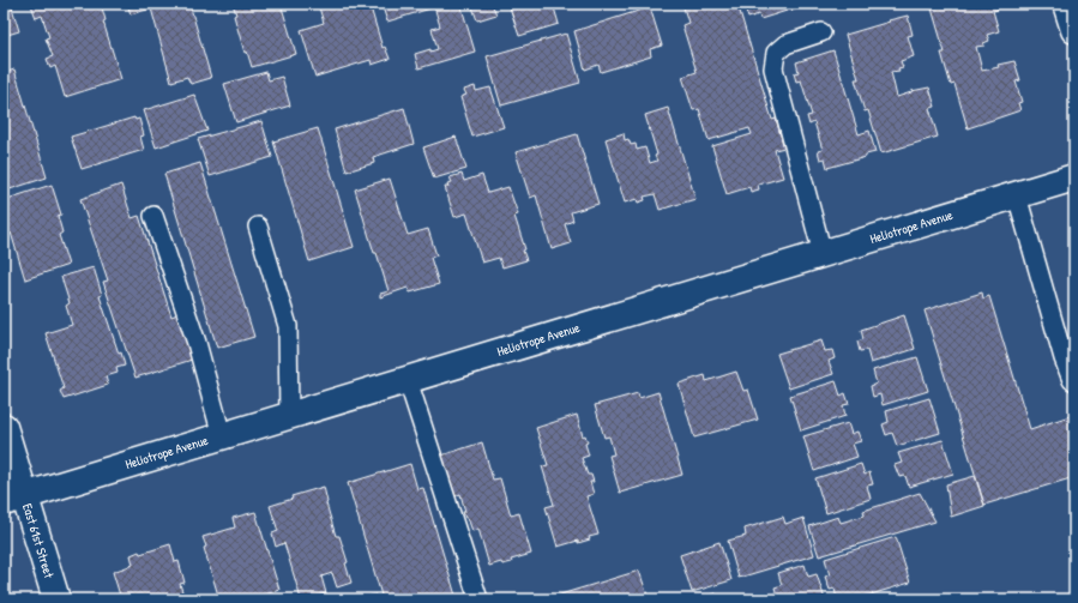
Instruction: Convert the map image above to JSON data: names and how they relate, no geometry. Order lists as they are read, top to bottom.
{
  "streets": {
    "street": ["Heliotrope Avenue", "East 61st Street"]
  },
  "crossings": [
    ["Heliotrope Avenue", "East 61st Street"]
  ]
}
